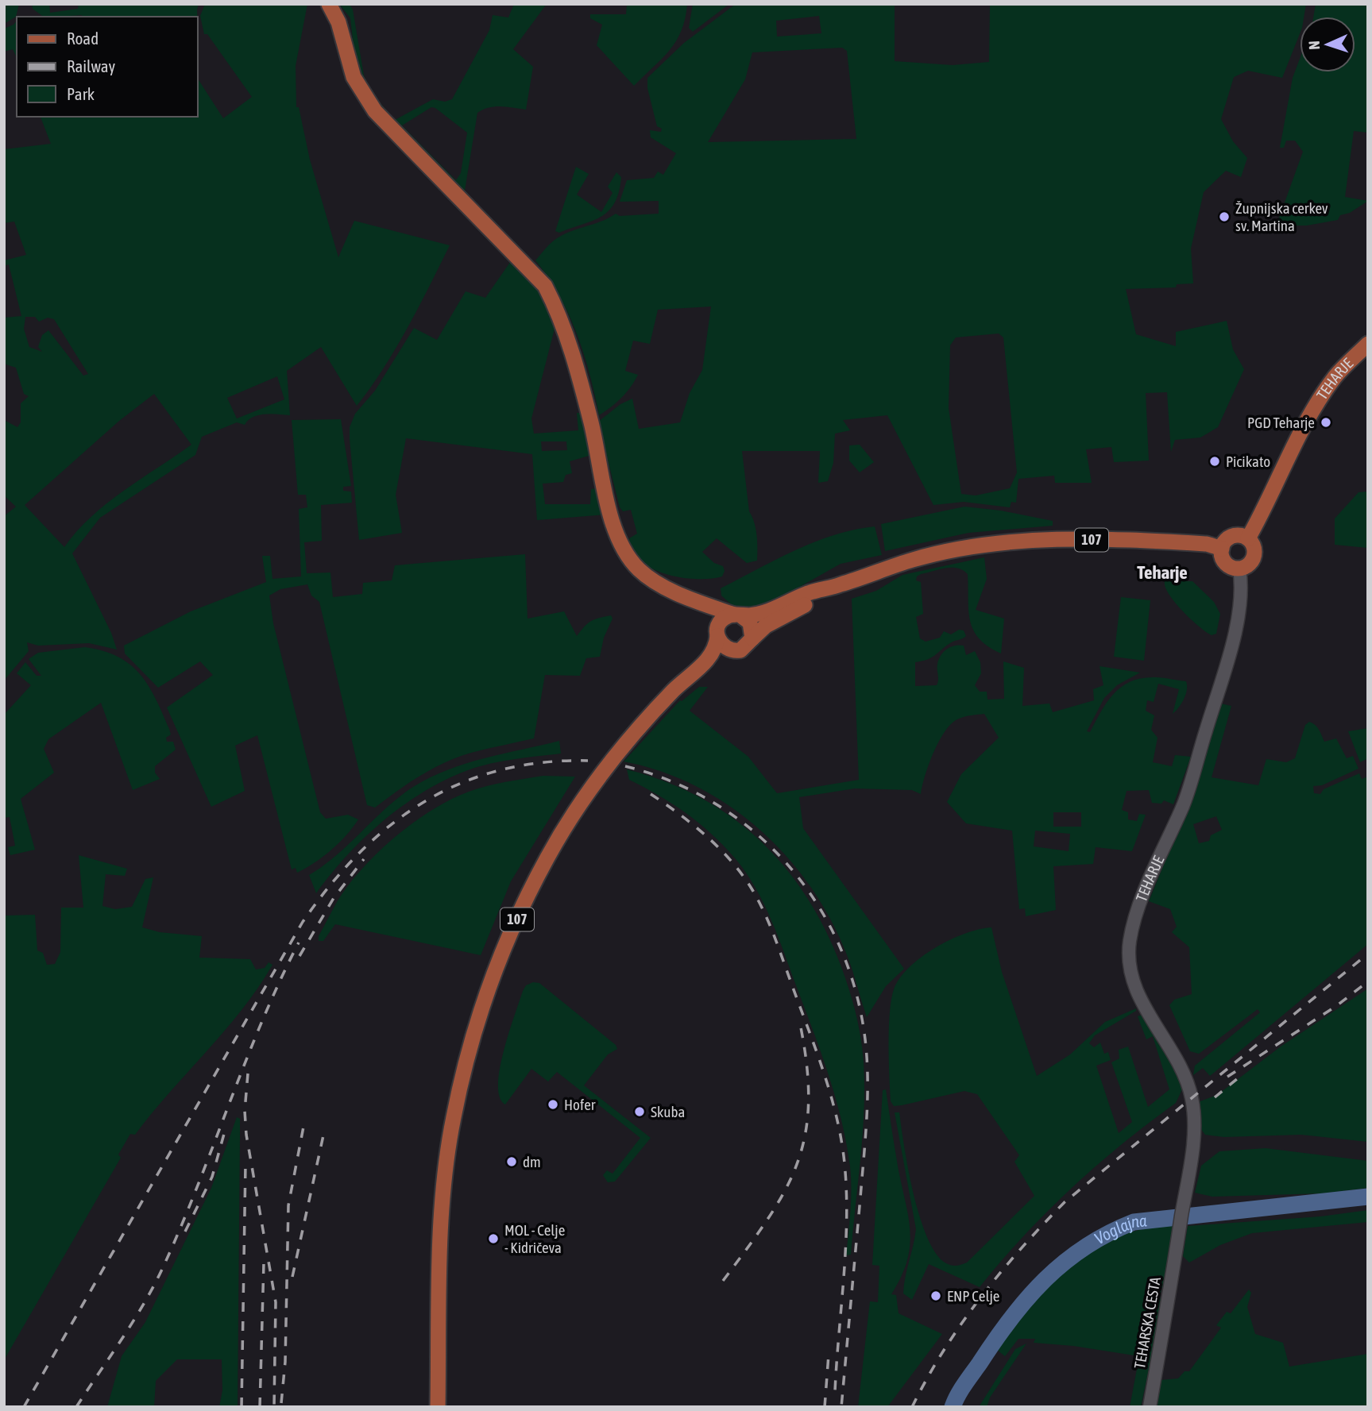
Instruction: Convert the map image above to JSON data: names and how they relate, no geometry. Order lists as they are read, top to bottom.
{
  "streets": {
    "main road": ["TEHARJE", "107"],
    "street": ["TEHARSKA CESTA"]
  },
  "crossings": [
    ["TEHARJE", "107"],
    ["TEHARJE", "TEHARSKA CESTA"]
  ],
  "districts": ["Teharje"],
  "water": ["Voglajna"],
  "places": [
    "Župnijska cerkev sv. Martina",
    "PGD Teharje",
    "Picikato",
    "Hofer",
    "Skuba",
    "dm",
    "MOL - Celje - Kidričeva",
    "ENP Celje"
  ],
  "legend": ["Road", "Railway", "Park"],
  "north": "left"
}
